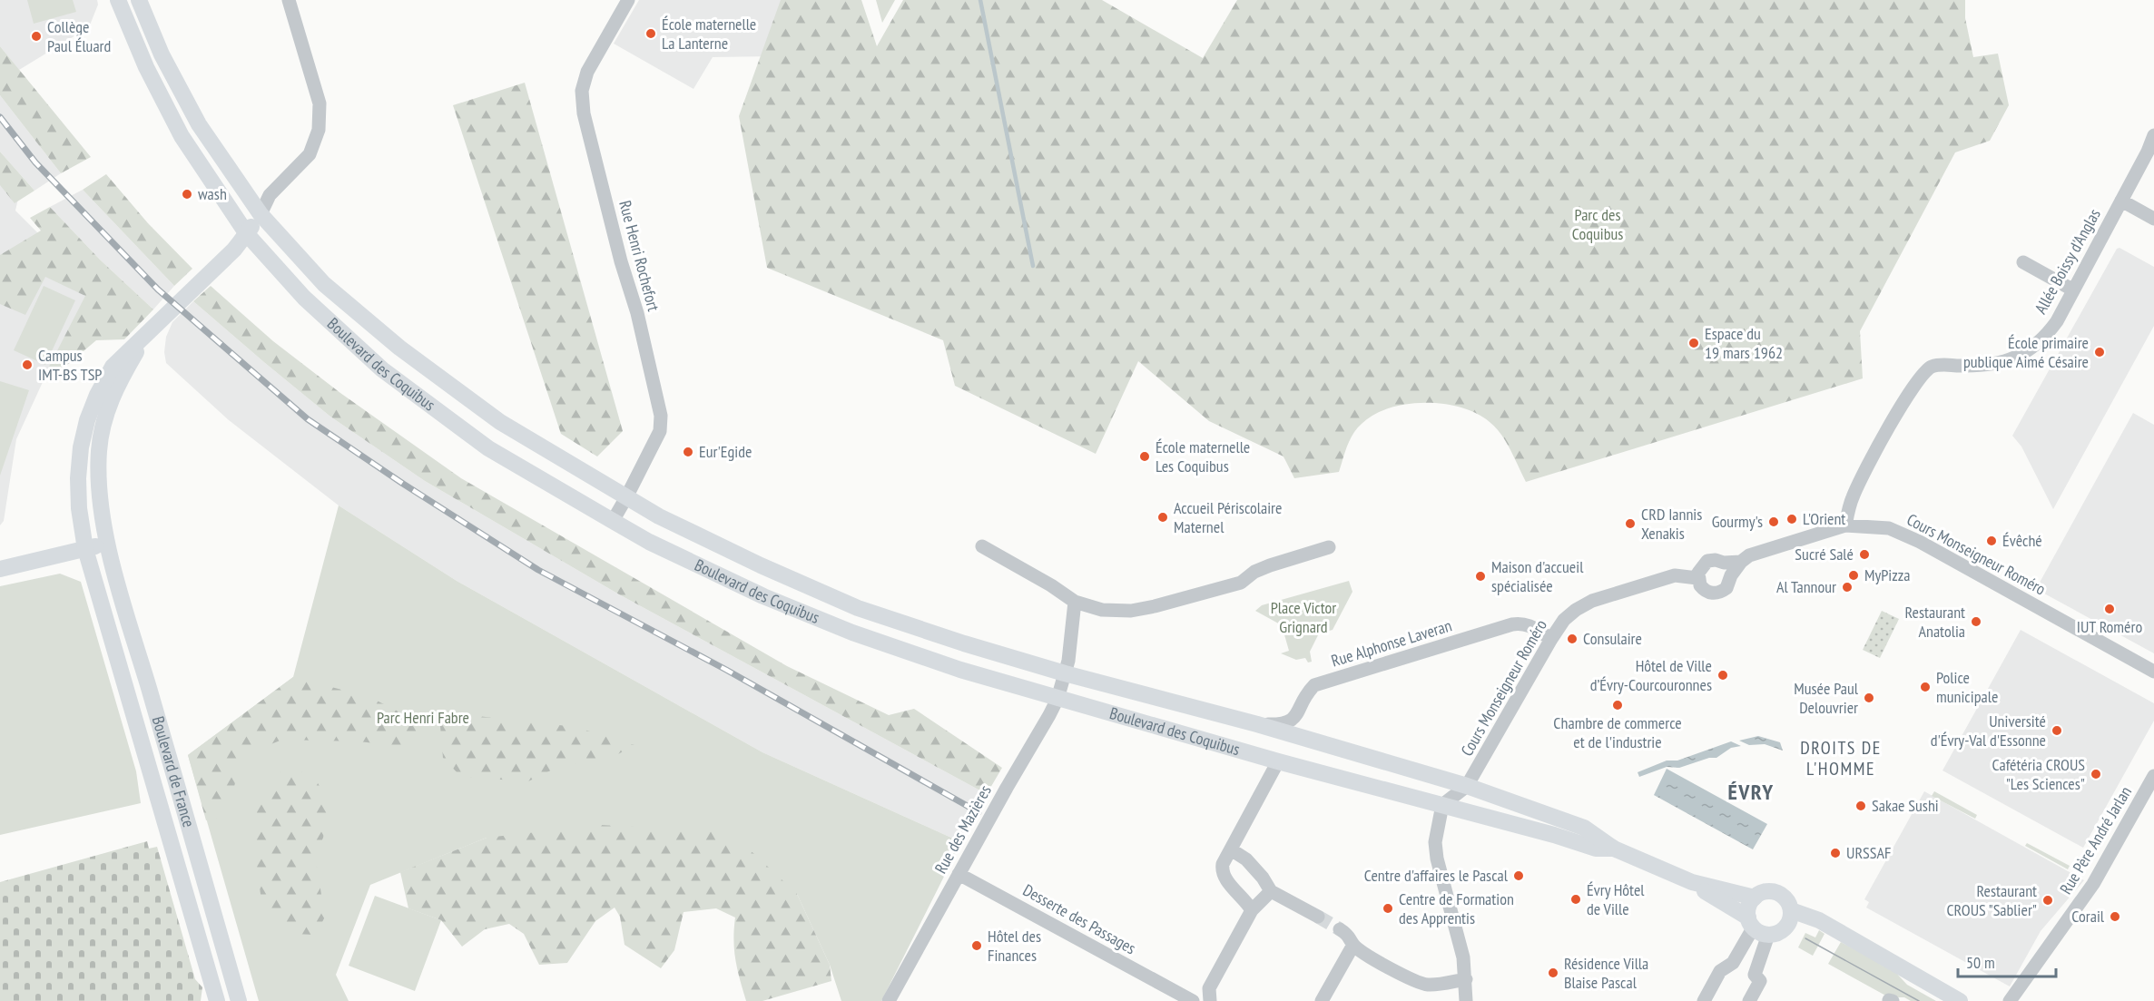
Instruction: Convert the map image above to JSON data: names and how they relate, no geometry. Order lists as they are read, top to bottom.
{
  "streets": {
    "main road": ["Boulevard des Coquibus", "Boulevard de France"],
    "street": [
      "Rue Henri Rochefort",
      "Allée Boissy d'Anglas",
      "Cours Monseigneur Roméro",
      "Rue Alphonse Laveran",
      "Rue des Mazières",
      "Rue Père André Jarlan",
      "Desserte des Passages"
    ]
  },
  "crossings": [
    ["Rue Henri Rochefort", "Boulevard des Coquibus"],
    ["Allée Boissy d'Anglas", "Cours Monseigneur Roméro"],
    ["Boulevard des Coquibus", "Cours Monseigneur Roméro"],
    ["Boulevard des Coquibus", "Rue Alphonse Laveran"],
    ["Boulevard des Coquibus", "Boulevard de France"],
    ["Boulevard des Coquibus", "Rue des Mazières"],
    ["Cours Monseigneur Roméro", "Rue Alphonse Laveran"],
    ["Rue des Mazières", "Desserte des Passages"]
  ],
  "districts": ["DROITS DE L'HOMME", "ÉVRY"],
  "parks": ["Parc des Coquibus", "Place Victor Grignard", "Parc Henri Fabre"],
  "places": [
    "École maternelle La Lanterne",
    "Collège Paul Éluard",
    "wash",
    "Espace du 19 mars 1962",
    "École primaire publique Aimé Césaire",
    "Campus IMT-BS TSP",
    "Eur'Egide",
    "École maternelle Les Coquibus",
    "Accueil Périscolaire Maternel",
    "L'Orient",
    "Gourmy's",
    "CRD Iannis Xenakis",
    "Évêché",
    "Sucré Salé",
    "MyPizza",
    "Maison d'accueil spécialisée",
    "Al Tannour",
    "IUT Roméro",
    "Restaurant Anatolia",
    "Consulaire",
    "Hôtel de Ville d’Évry-Courcouronnes",
    "Police municipale",
    "Musée Paul Delouvrier",
    "Chambre de commerce et de l'industrie",
    "Université d'Évry-Val d'Essonne",
    "Cafétéria CROUS \"Les Sciences\"",
    "Sakae Sushi",
    "URSSAF",
    "Centre d'affaires le Pascal",
    "Évry Hôtel de Ville",
    "Restaurant CROUS \"Sablier\"",
    "Centre de Formation des Apprentis",
    "Corail",
    "Hôtel des Finances",
    "Résidence Villa Blaise Pascal"
  ],
  "scale_bar": "50 m"
}
